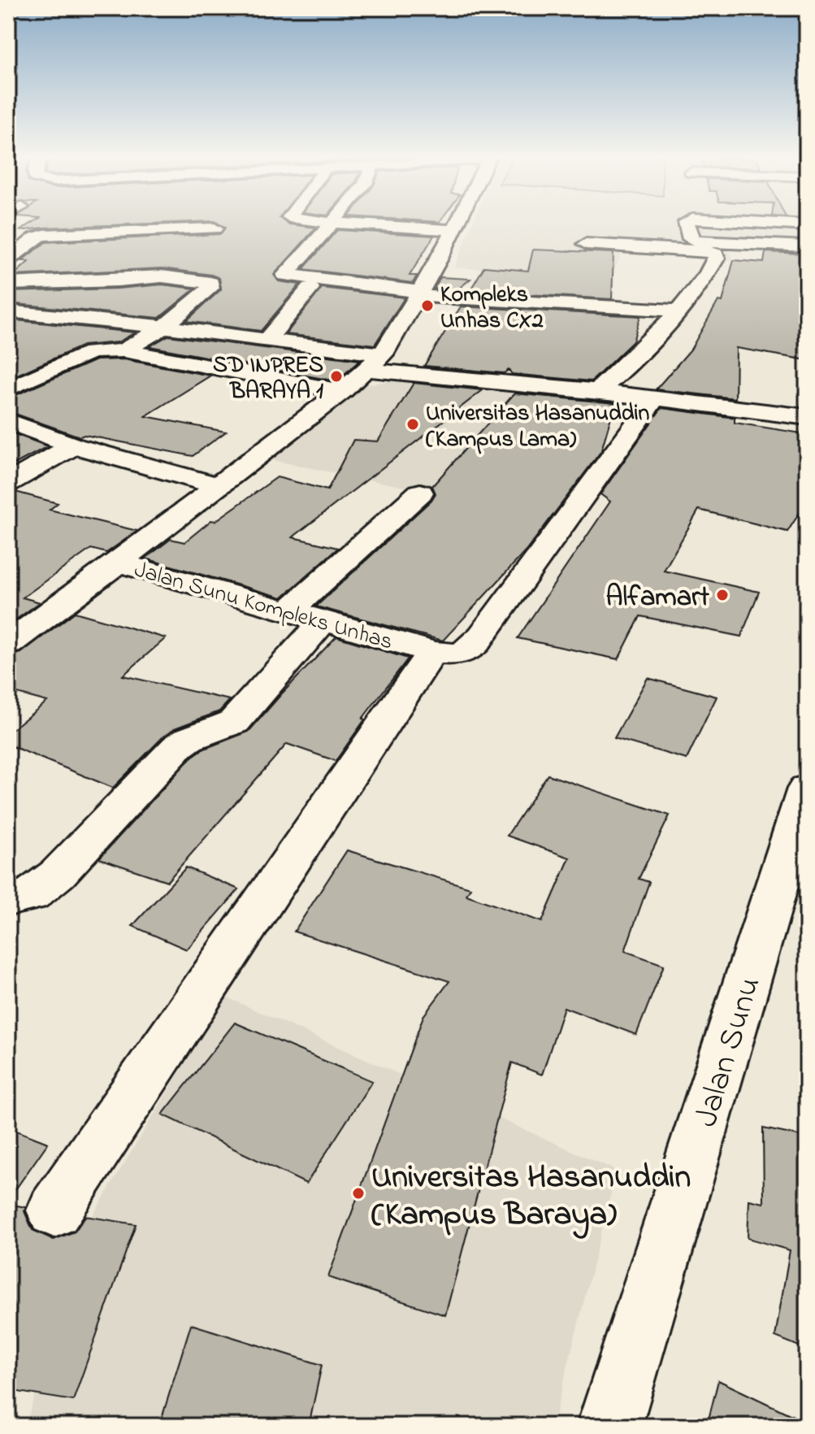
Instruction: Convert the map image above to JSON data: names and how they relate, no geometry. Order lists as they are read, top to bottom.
{
  "streets": {
    "street": ["Jalan Sunu Kompleks Unhas", "Jalan Sunu"]
  },
  "places": [
    "Kompleks Unhas CX2",
    "SD INPRES BARAYA 1",
    "Universitas Hasanuddin (Kampus Lama)",
    "Alfamart",
    "Universitas Hasanuddin (Kampus Baraya)"
  ]
}
